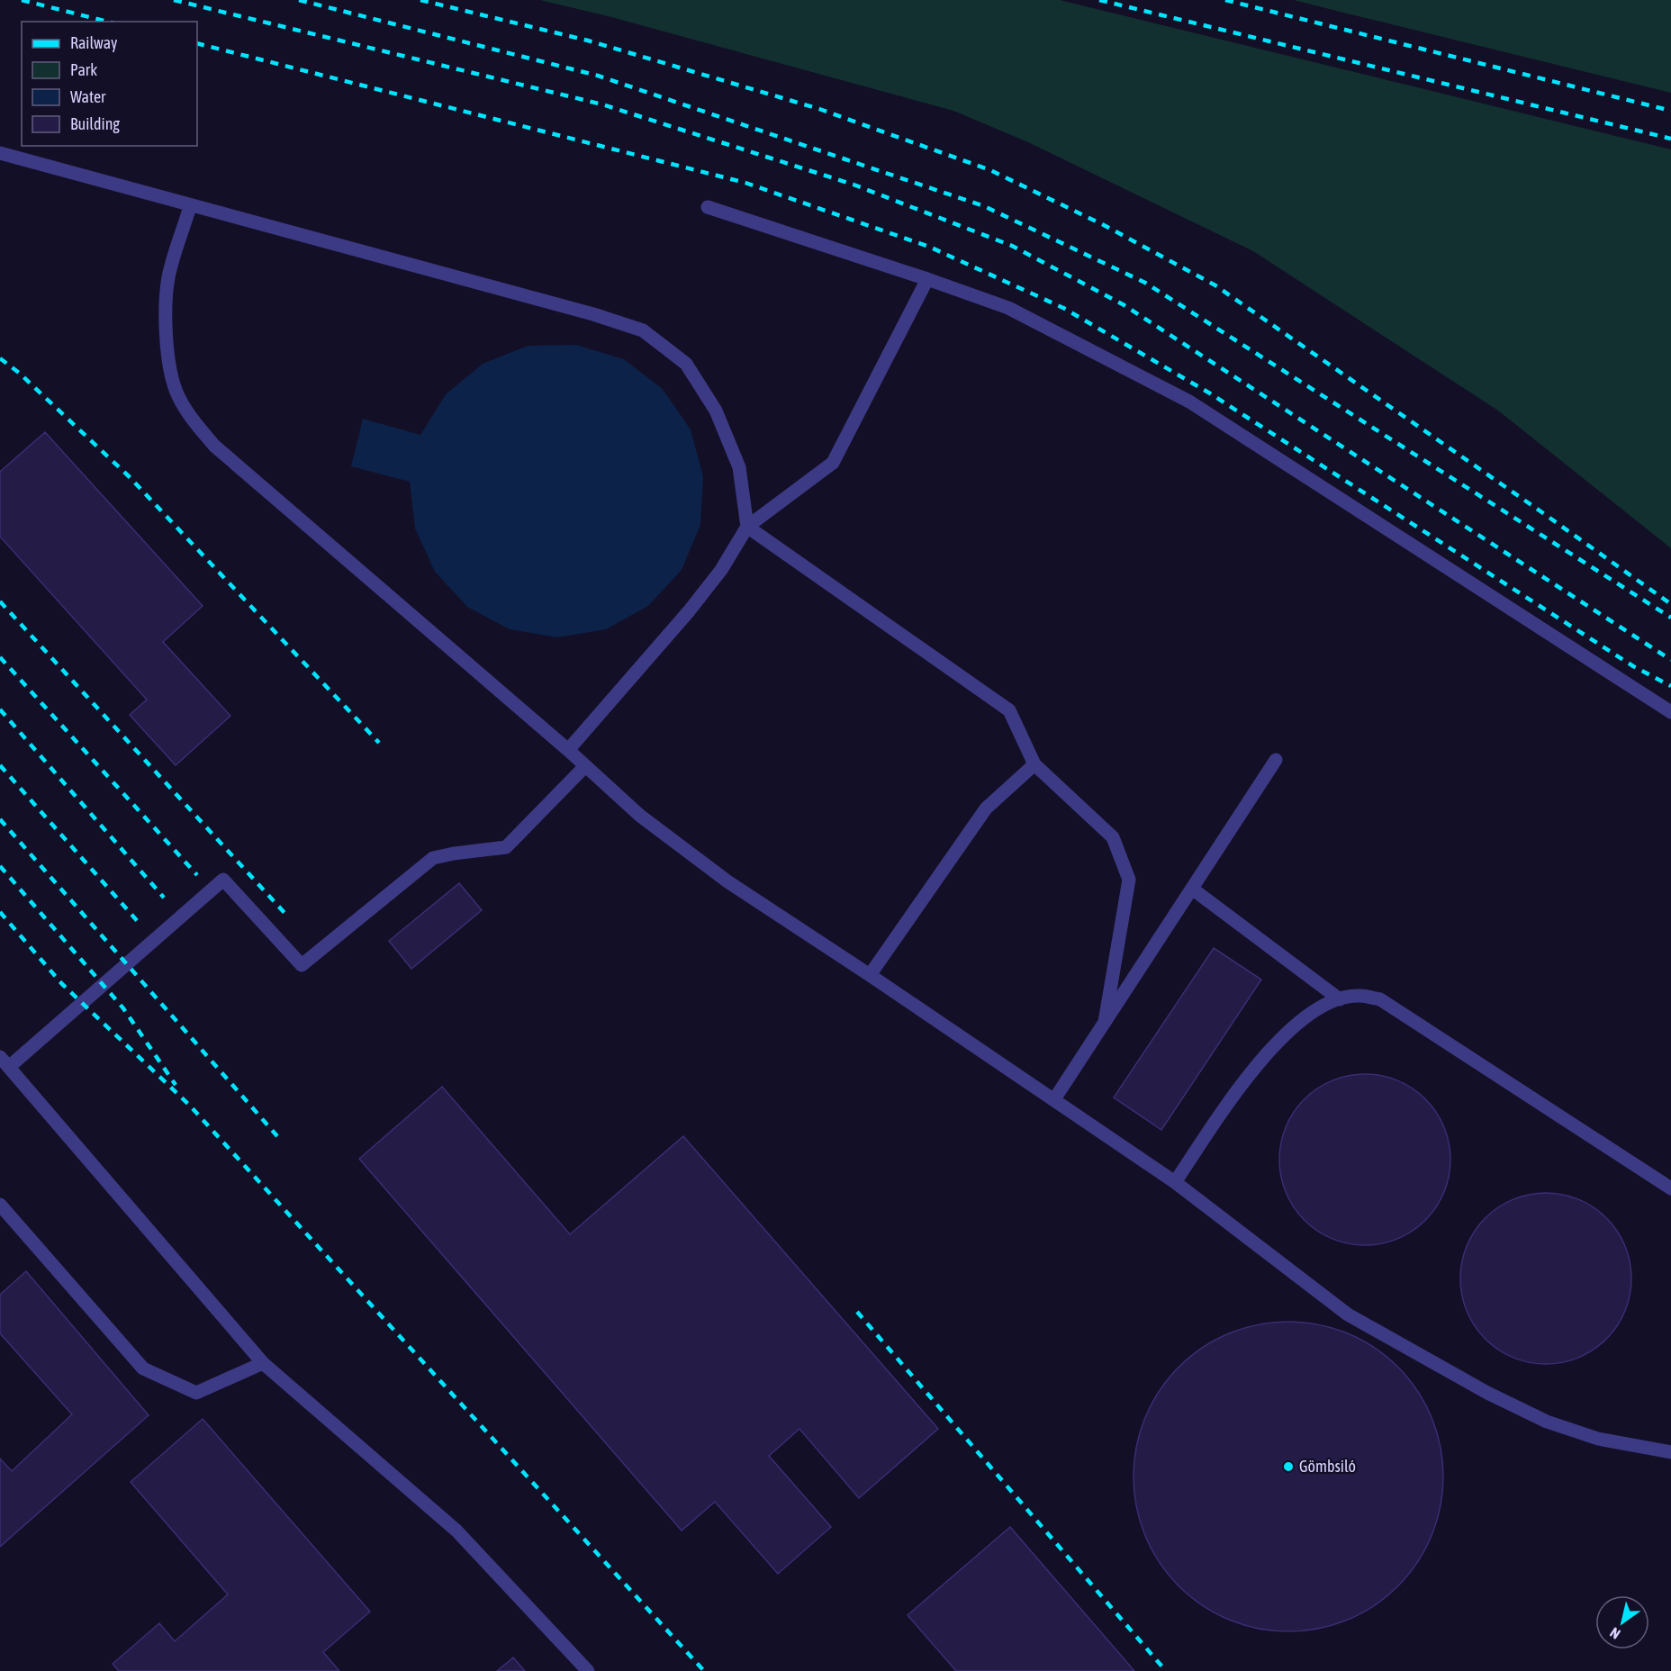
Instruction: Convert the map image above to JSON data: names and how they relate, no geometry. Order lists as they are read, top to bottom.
{
  "places": ["Gömbsiló"],
  "legend": [
    "Railway",
    "Park",
    "Water",
    "Building"
  ],
  "north": "bottom left"
}
